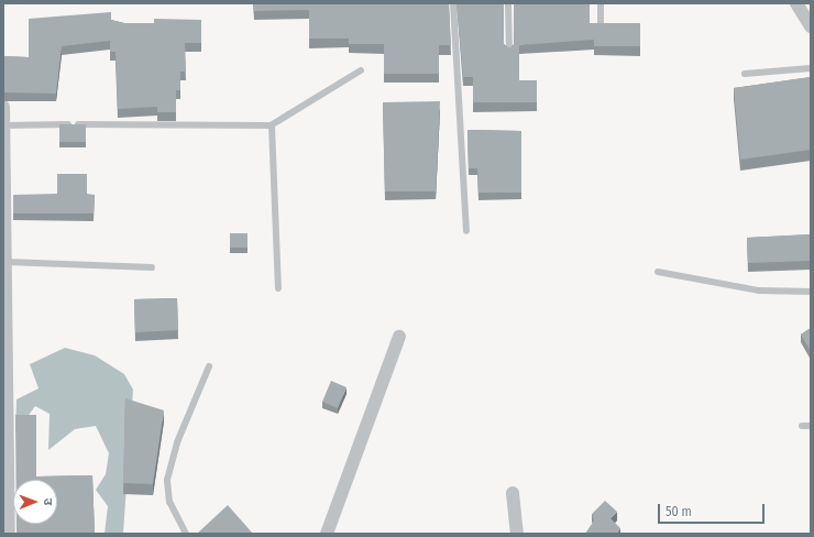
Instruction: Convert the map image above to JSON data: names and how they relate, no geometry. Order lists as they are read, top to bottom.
{
  "scale_bar": "50 m",
  "north": "right"
}
